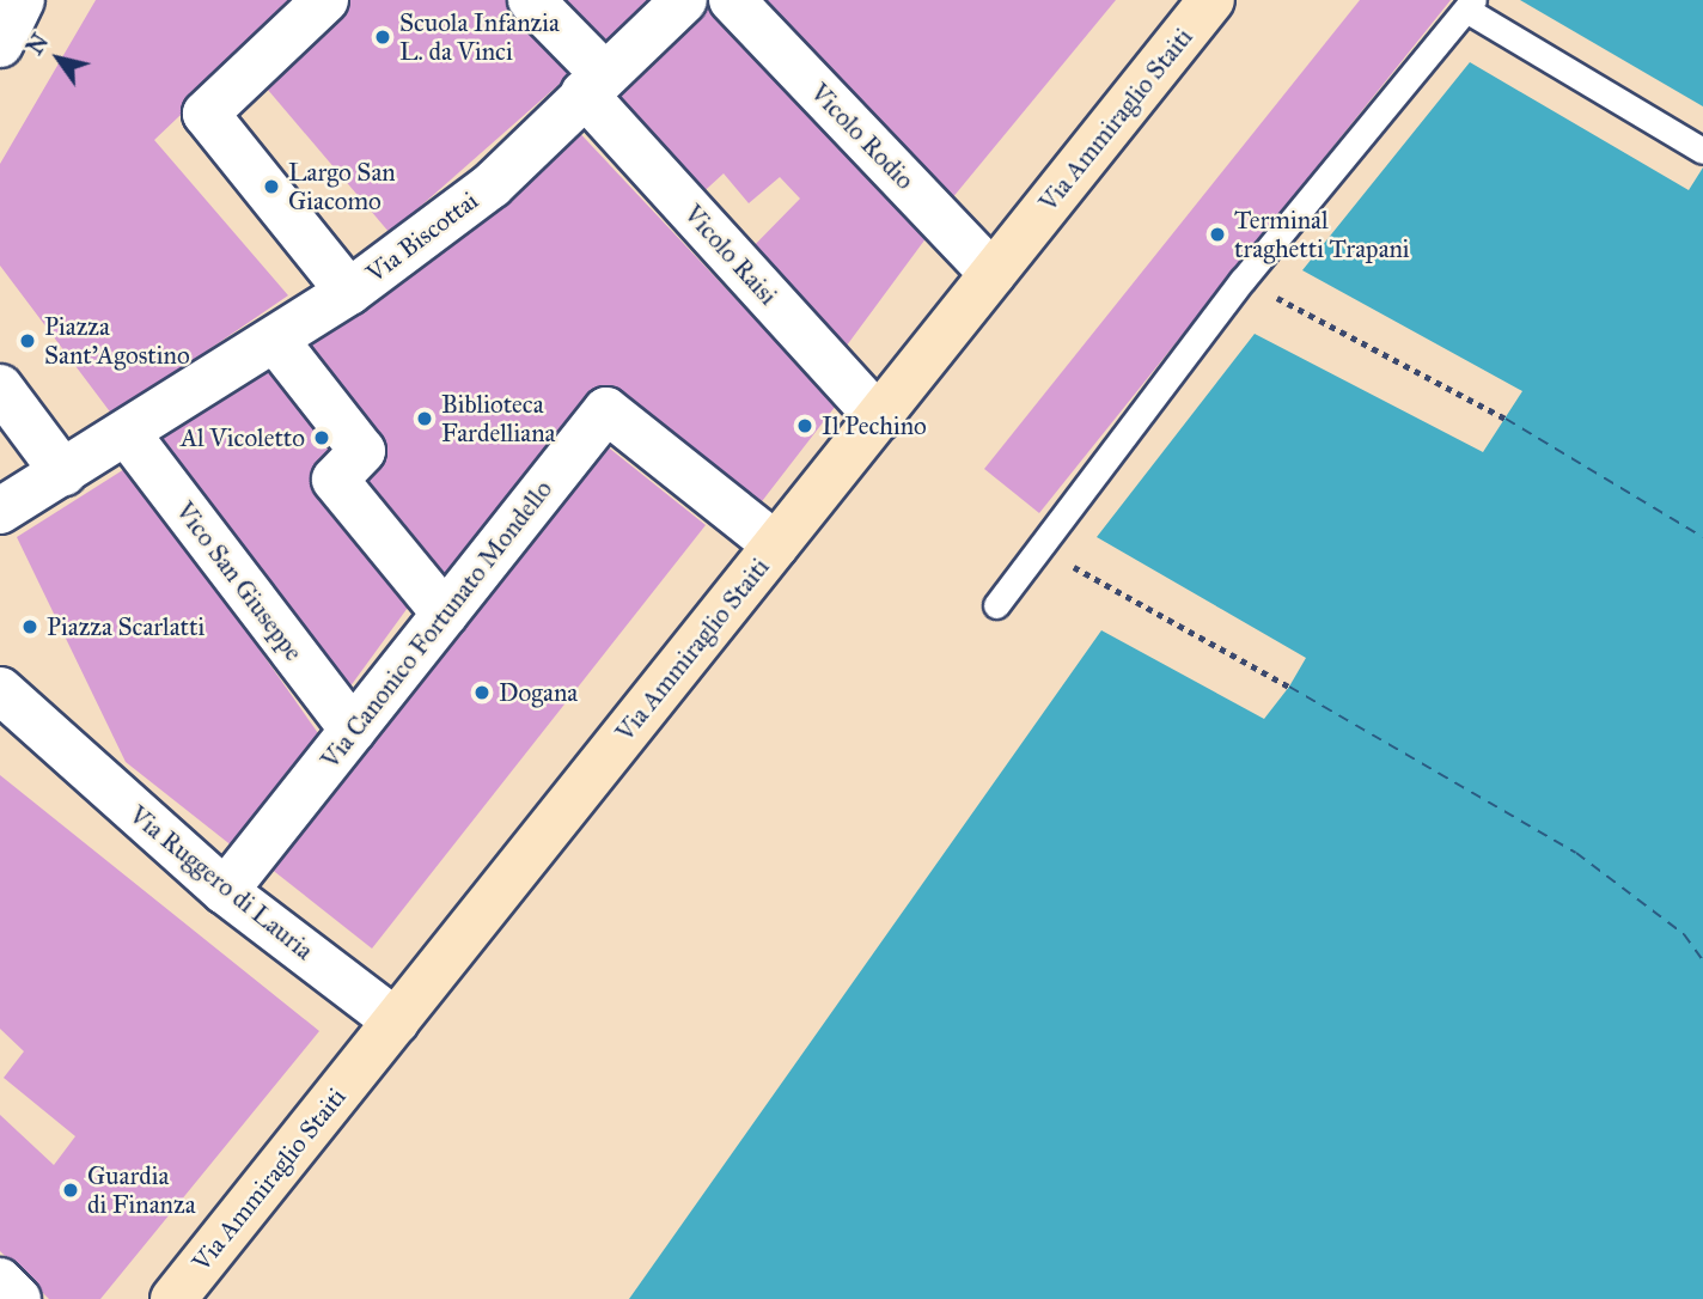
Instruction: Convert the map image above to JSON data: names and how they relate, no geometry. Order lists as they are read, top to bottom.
{
  "streets": {
    "street": [
      "Via Ammiraglio Staiti",
      "Vicolo Rodio",
      "Via Biscottai",
      "Vicolo Raisi",
      "Vico San Giuseppe",
      "Via Canonico Fortunato Mondello",
      "Via Ruggero di Lauria"
    ]
  },
  "crossings": [
    ["Via Ammiraglio Staiti", "Vicolo Rodio"],
    ["Via Ammiraglio Staiti", "Vicolo Raisi"],
    ["Via Ammiraglio Staiti", "Via Canonico Fortunato Mondello"],
    ["Via Ammiraglio Staiti", "Via Ruggero di Lauria"],
    ["Via Biscottai", "Vicolo Raisi"],
    ["Via Biscottai", "Vico San Giuseppe"],
    ["Vico San Giuseppe", "Via Canonico Fortunato Mondello"],
    ["Via Canonico Fortunato Mondello", "Via Ruggero di Lauria"]
  ],
  "places": [
    "Scuola Infanzia L. da Vinci",
    "Largo San Giacomo",
    "Terminal traghetti Trapani",
    "Piazza Sant'Agostino",
    "Biblioteca Fardelliana",
    "Il Pechino",
    "Al Vicoletto",
    "Piazza Scarlatti",
    "Dogana",
    "Guardia di Finanza"
  ],
  "north": "top left"
}
